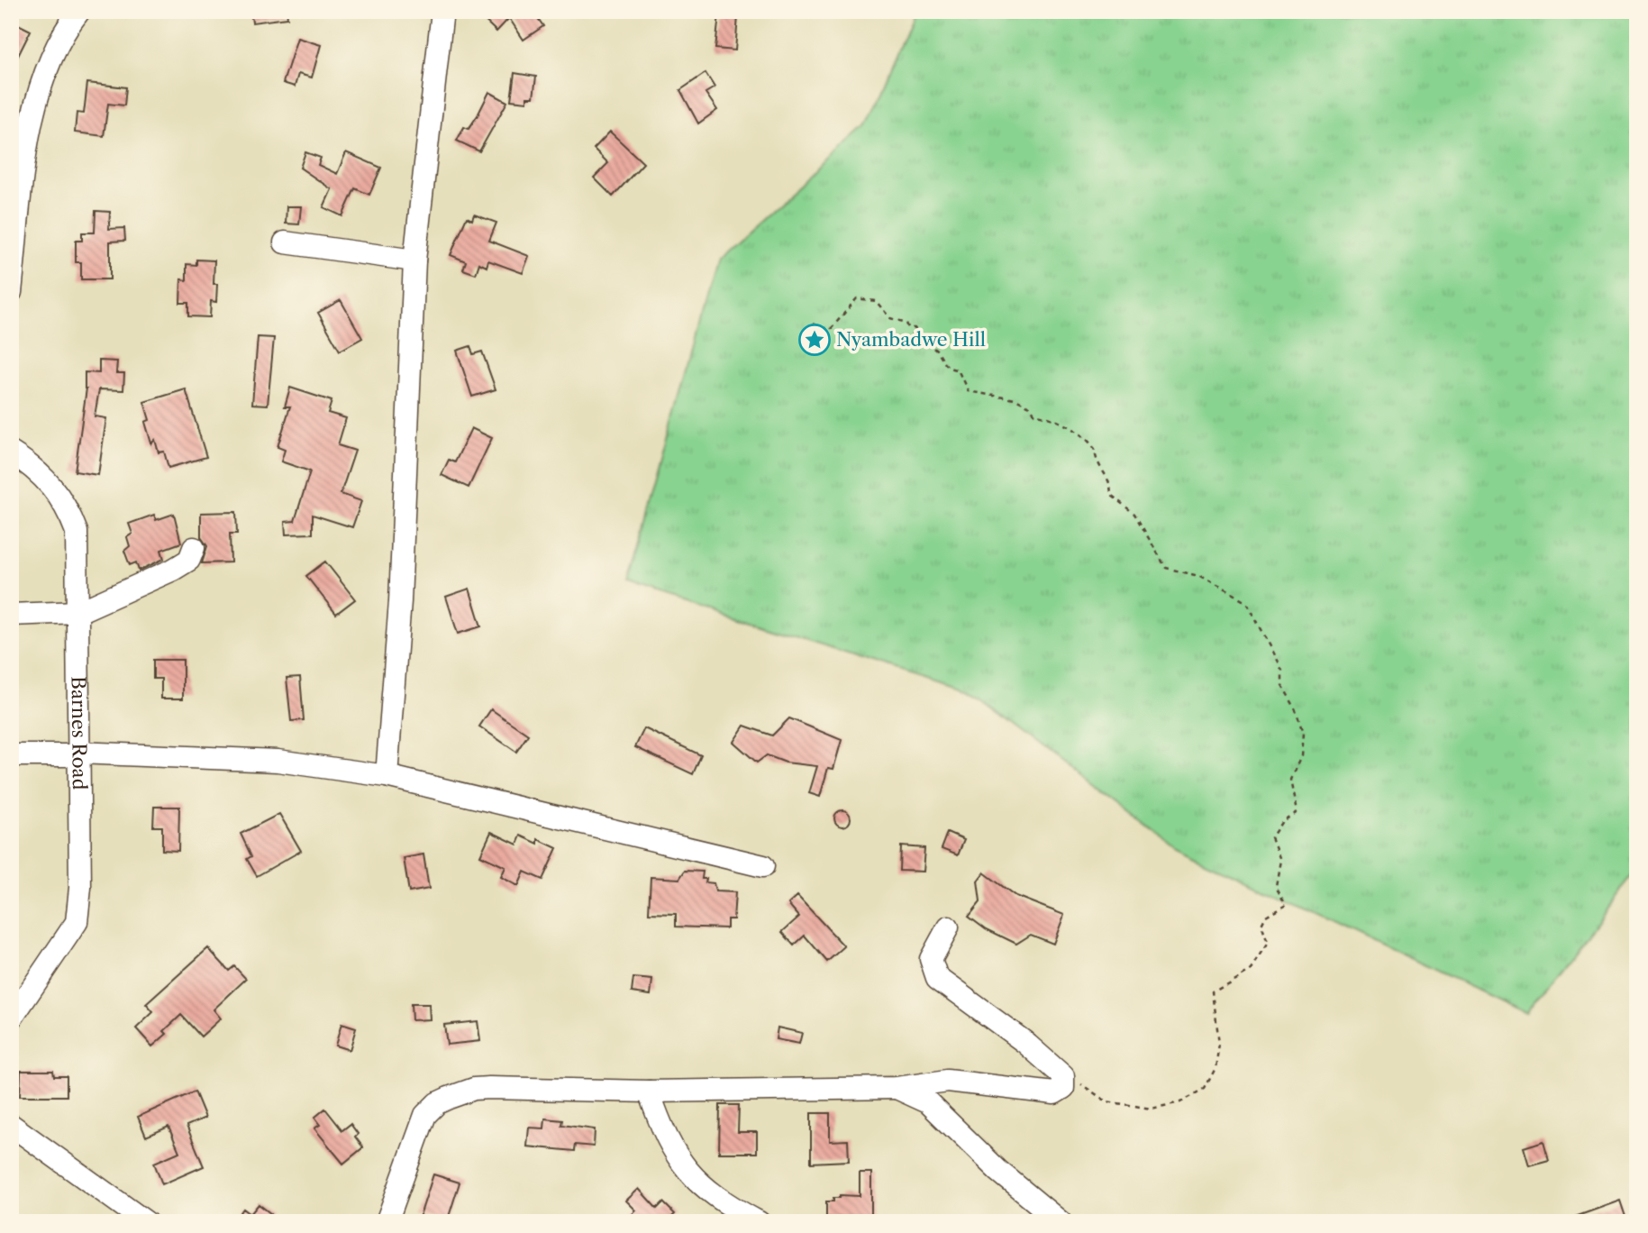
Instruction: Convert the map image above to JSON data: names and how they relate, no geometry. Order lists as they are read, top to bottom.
{
  "streets": {
    "street": ["Barnes Road"]
  },
  "places": {
    "place": ["Nyambadwe Hill"]
  }
}
